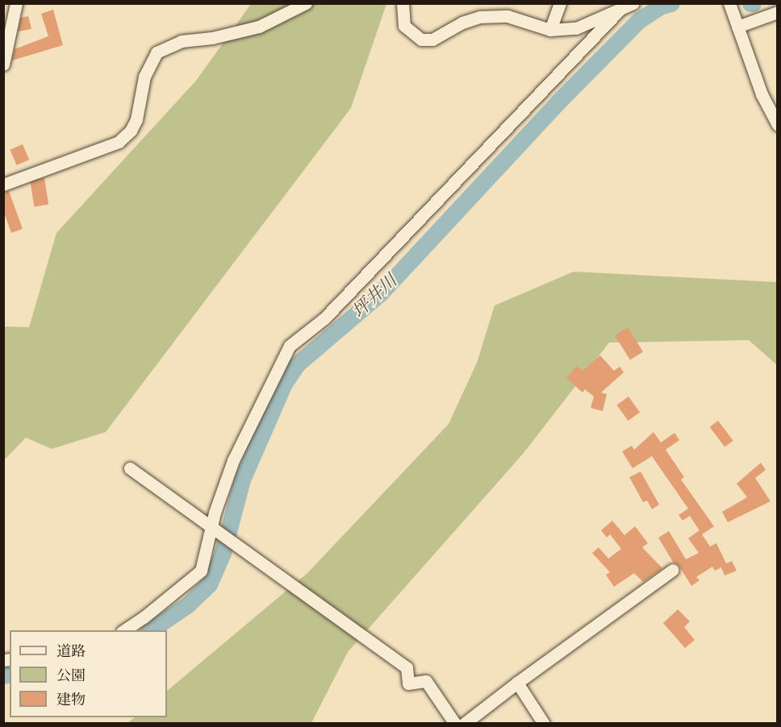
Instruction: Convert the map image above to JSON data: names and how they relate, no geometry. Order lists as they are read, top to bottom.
{
  "water": ["坪井川"],
  "legend": ["道路", "公園", "建物"]
}
